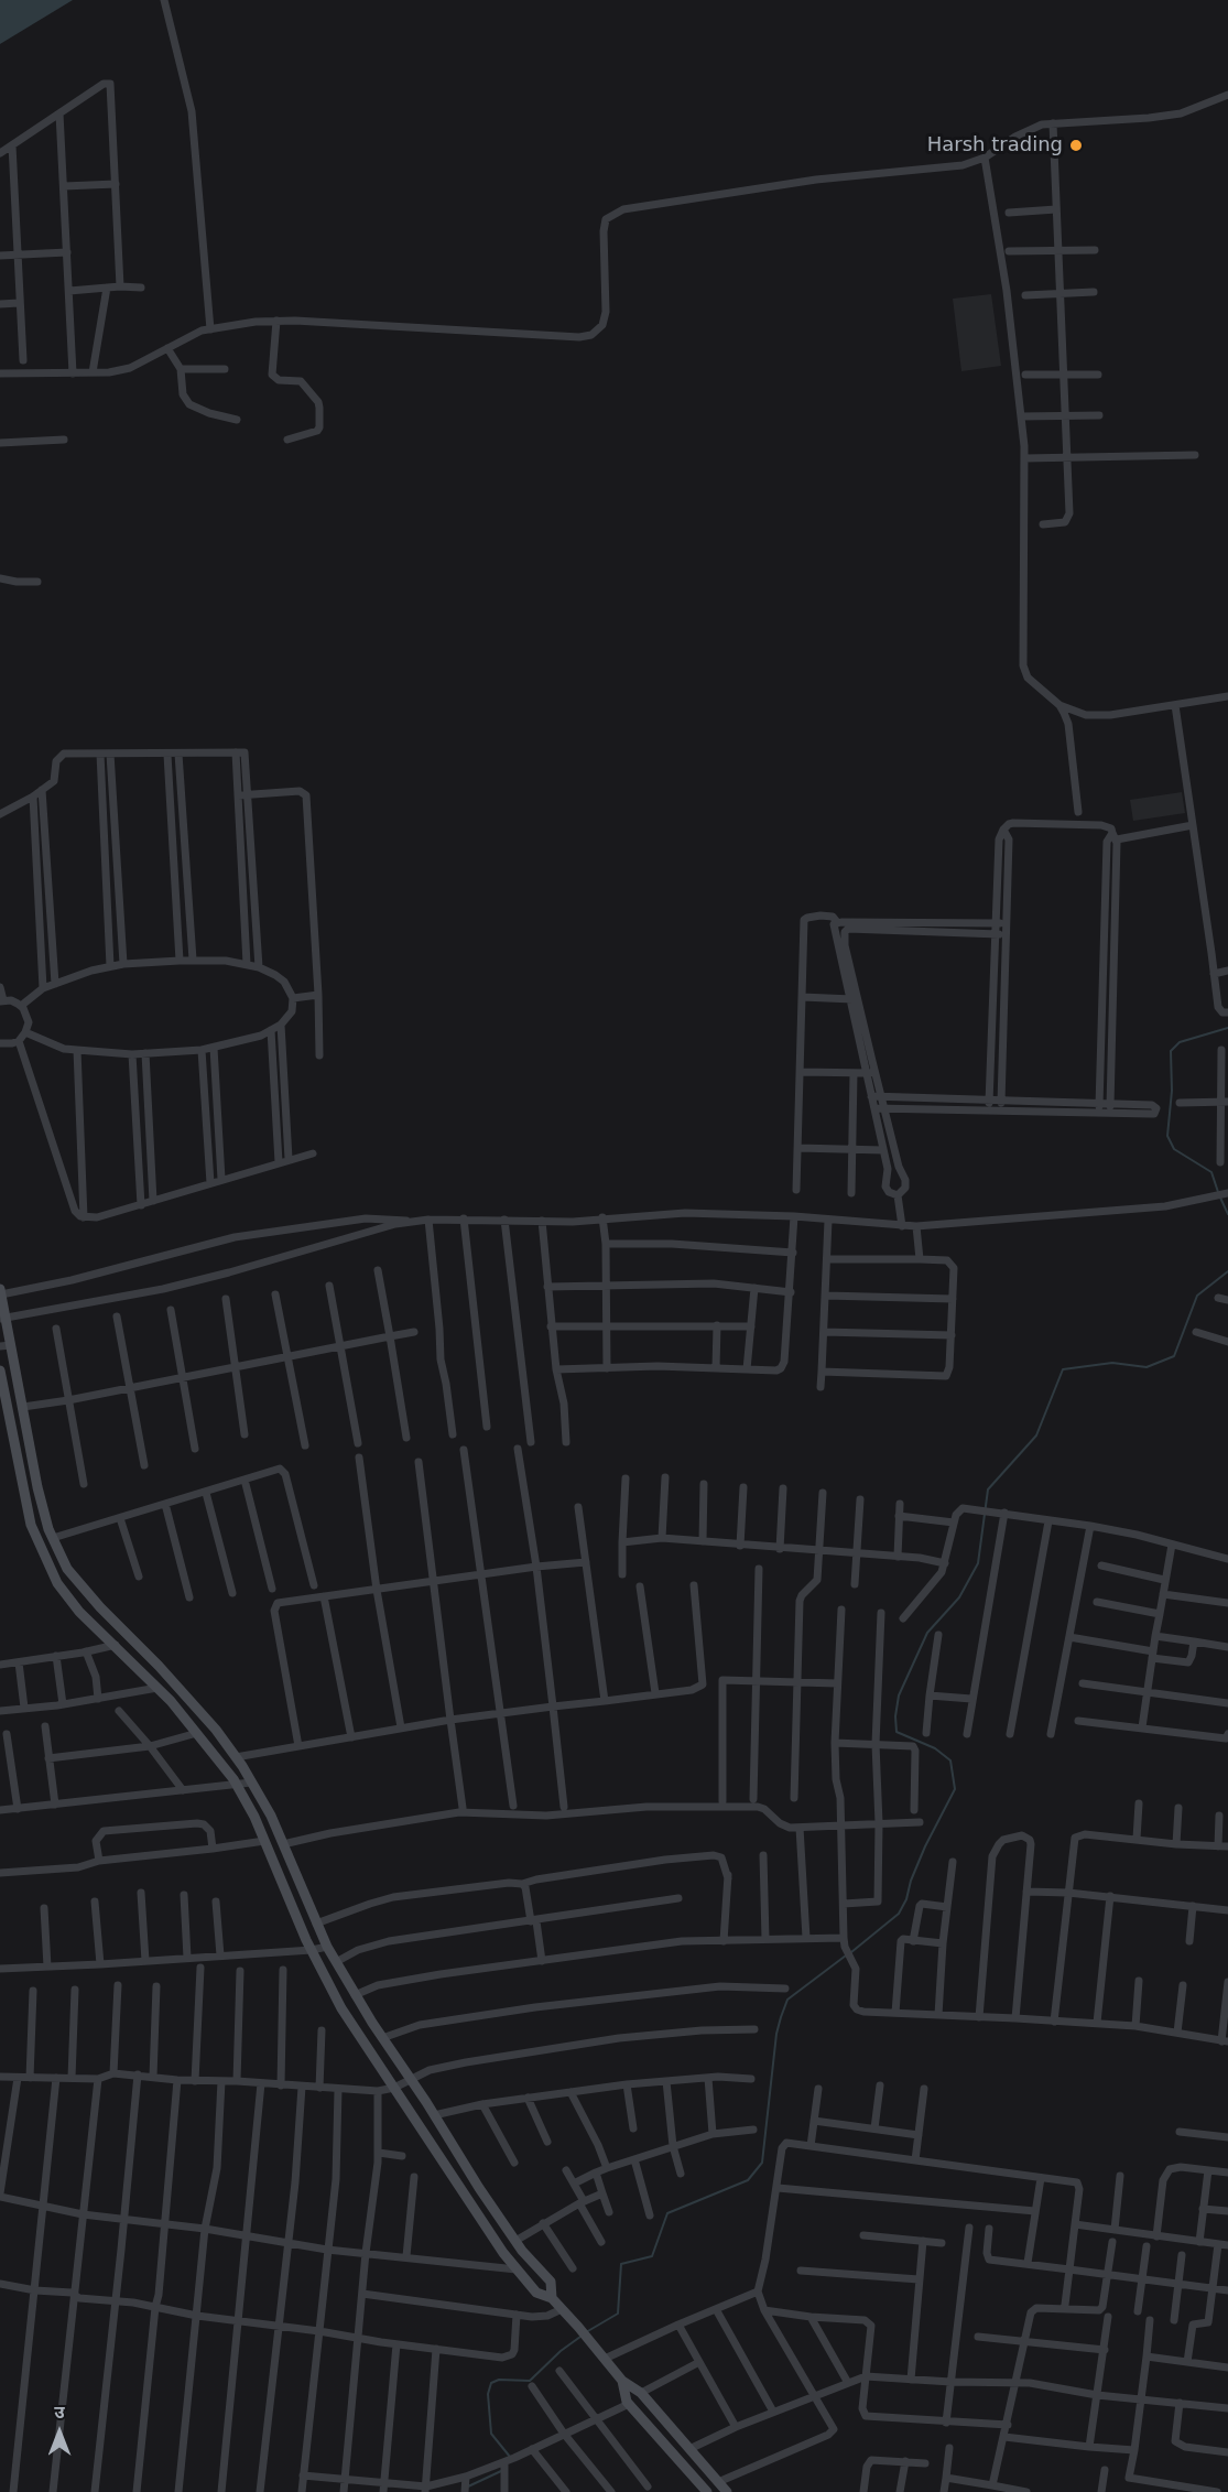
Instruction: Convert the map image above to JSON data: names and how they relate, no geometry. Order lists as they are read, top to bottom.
{
  "places": ["Harsh trading"],
  "north": "top"
}
